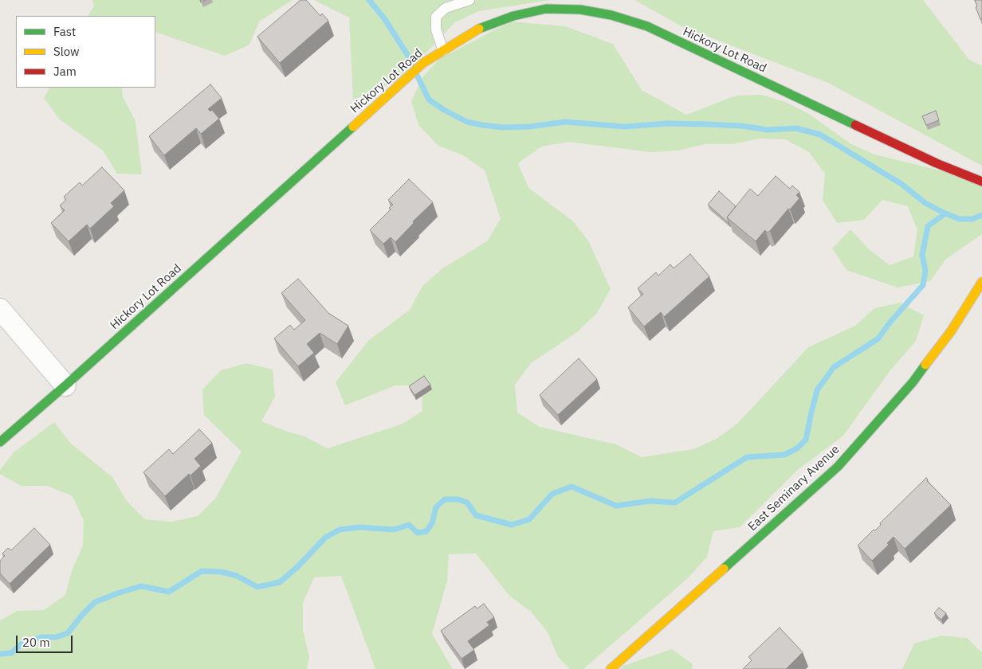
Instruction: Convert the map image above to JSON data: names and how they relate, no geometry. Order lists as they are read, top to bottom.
{
  "streets": {
    "street": ["Hickory Lot Road", "East Seminary Avenue"]
  },
  "legend": ["Fast", "Slow", "Jam"],
  "scale_bar": "20 m"
}
